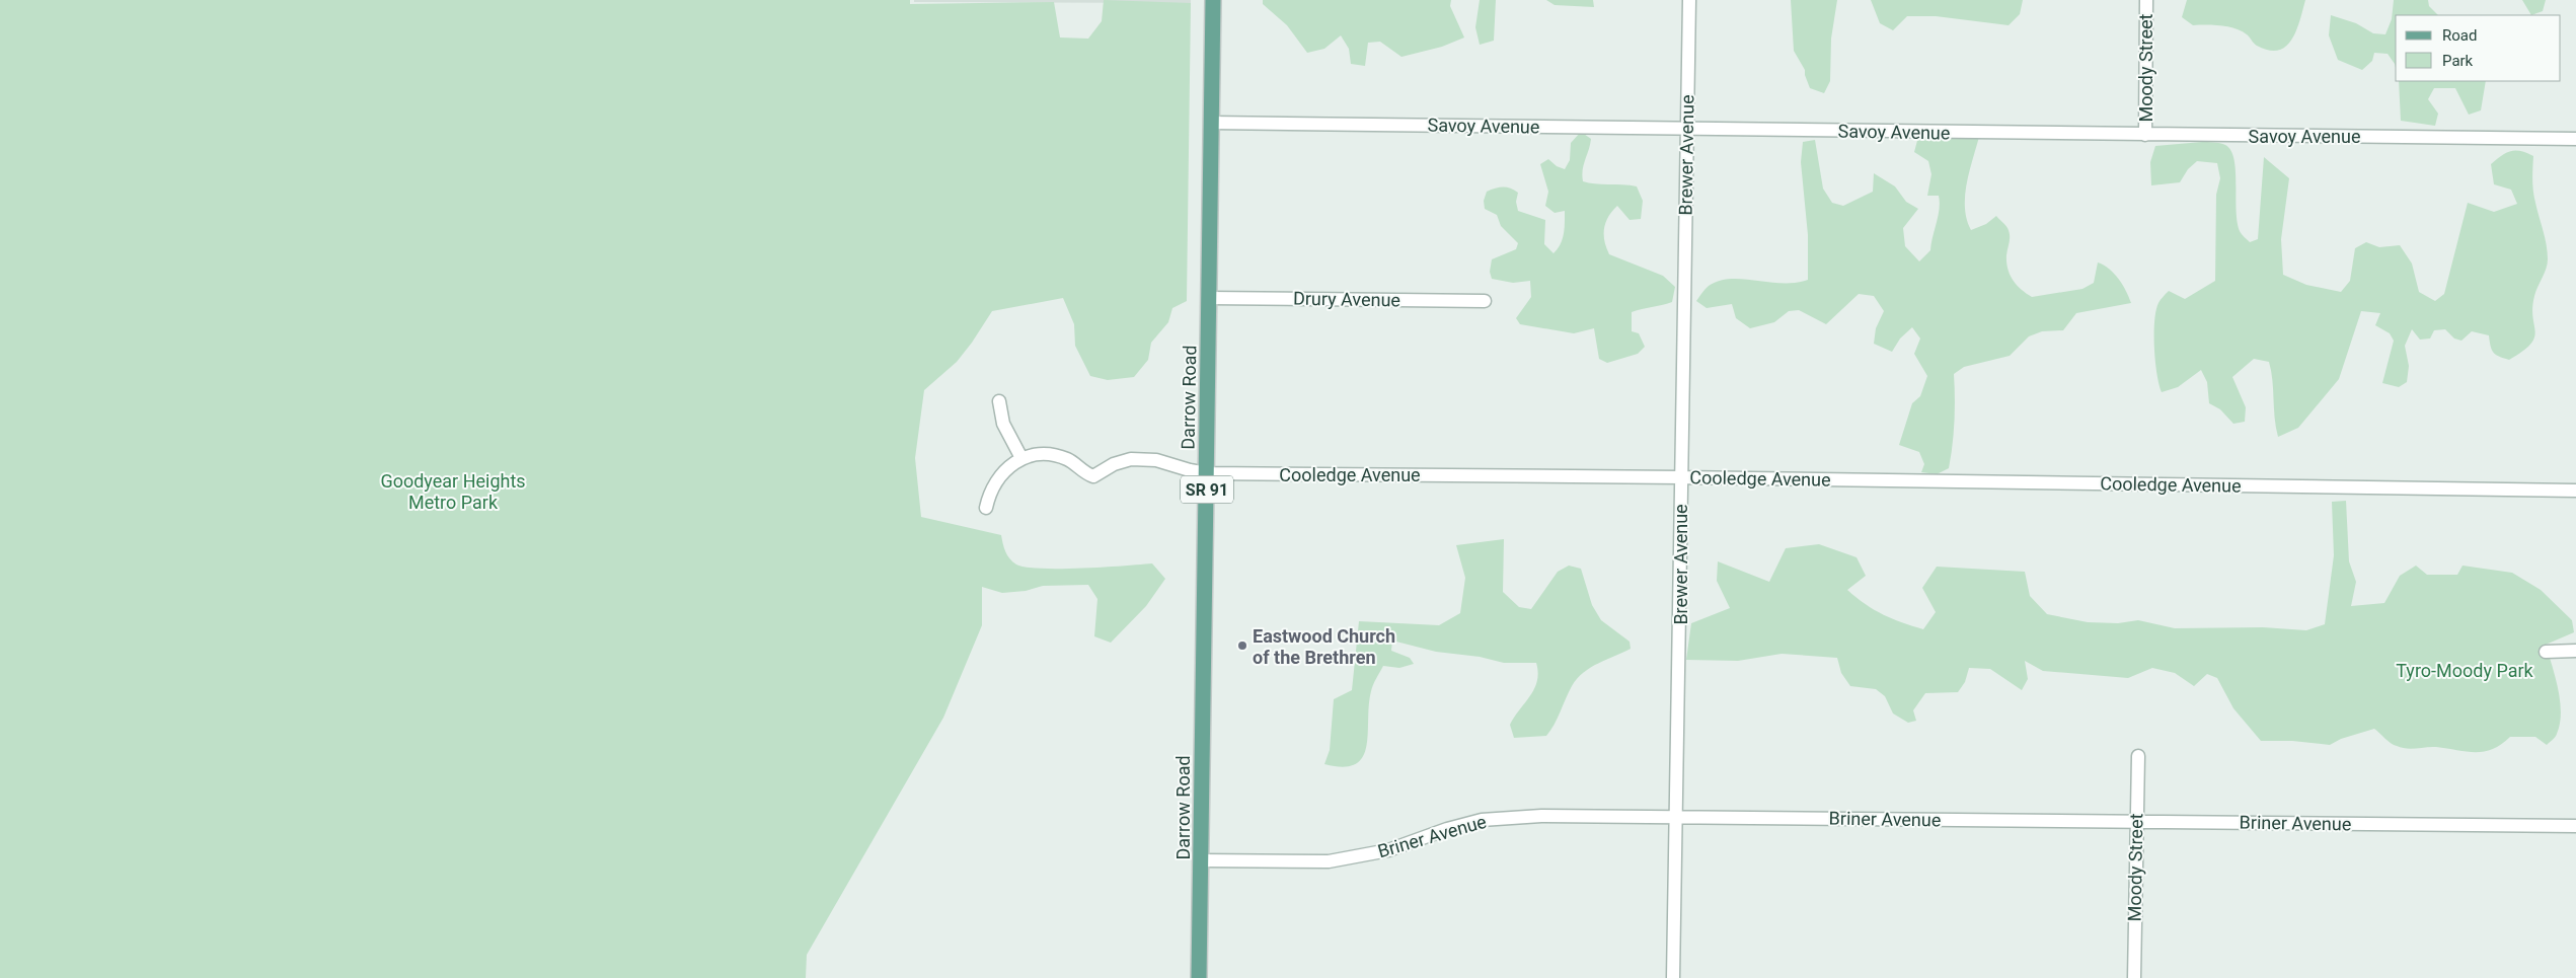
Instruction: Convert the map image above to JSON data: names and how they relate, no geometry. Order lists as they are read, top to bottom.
{
  "streets": {
    "main road": ["Darrow Road", "SR 91"],
    "street": [
      "Moody Street",
      "Savoy Avenue",
      "Brewer Avenue",
      "Drury Avenue",
      "Cooledge Avenue",
      "Briner Avenue"
    ]
  },
  "crossings": [
    ["Moody Street", "Savoy Avenue"],
    ["Moody Street", "Briner Avenue"],
    ["Savoy Avenue", "Brewer Avenue"],
    ["Savoy Avenue", "Darrow Road"],
    ["Brewer Avenue", "Cooledge Avenue"],
    ["Brewer Avenue", "Briner Avenue"],
    ["Drury Avenue", "Darrow Road"],
    ["Darrow Road", "Cooledge Avenue"],
    ["Darrow Road", "Briner Avenue"]
  ],
  "parks": ["Goodyear Heights Metro Park", "Tyro-Moody Park"],
  "places": ["Eastwood Church of the Brethren"],
  "legend": ["Road", "Park"]
}
